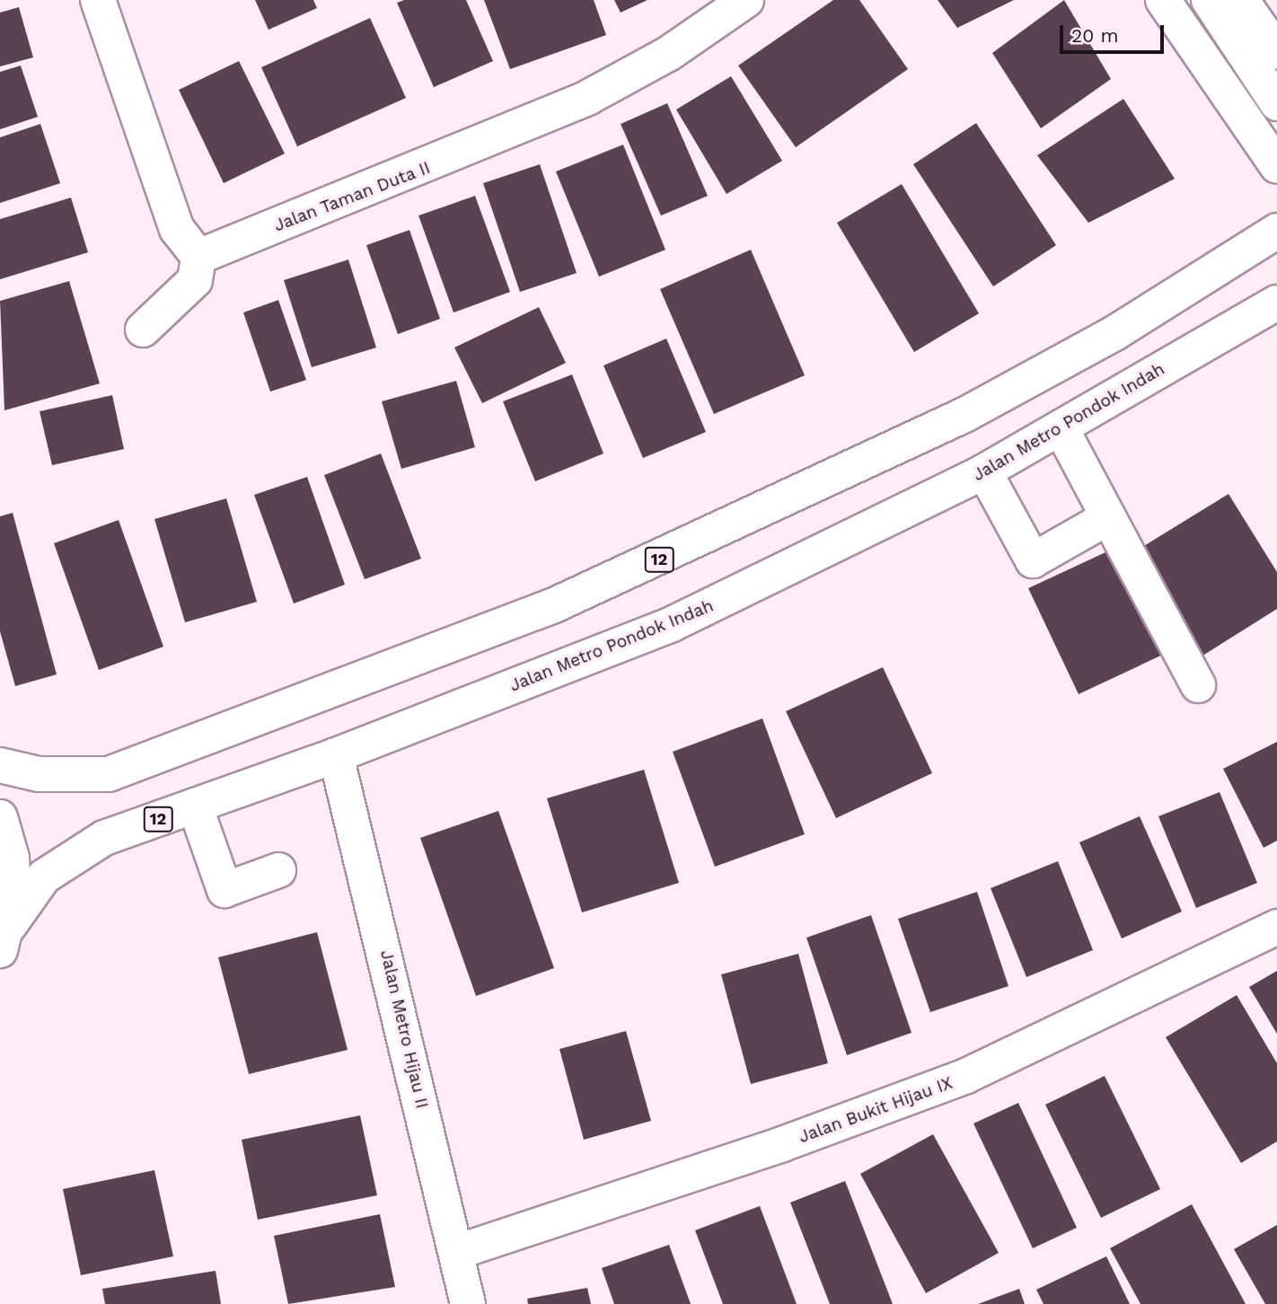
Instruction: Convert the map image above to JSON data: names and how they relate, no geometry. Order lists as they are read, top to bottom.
{
  "streets": {
    "main road": [
      "Jalan Taman Duta II",
      "Jalan Metro Pondok Indah",
      "12",
      "Jalan Metro Hijau II",
      "Jalan Bukit Hijau IX"
    ]
  },
  "crossings": [
    ["Jalan Metro Pondok Indah", "12"],
    ["Jalan Metro Pondok Indah", "Jalan Metro Hijau II"],
    ["Jalan Metro Hijau II", "Jalan Bukit Hijau IX"]
  ],
  "scale_bar": "20 m"
}
